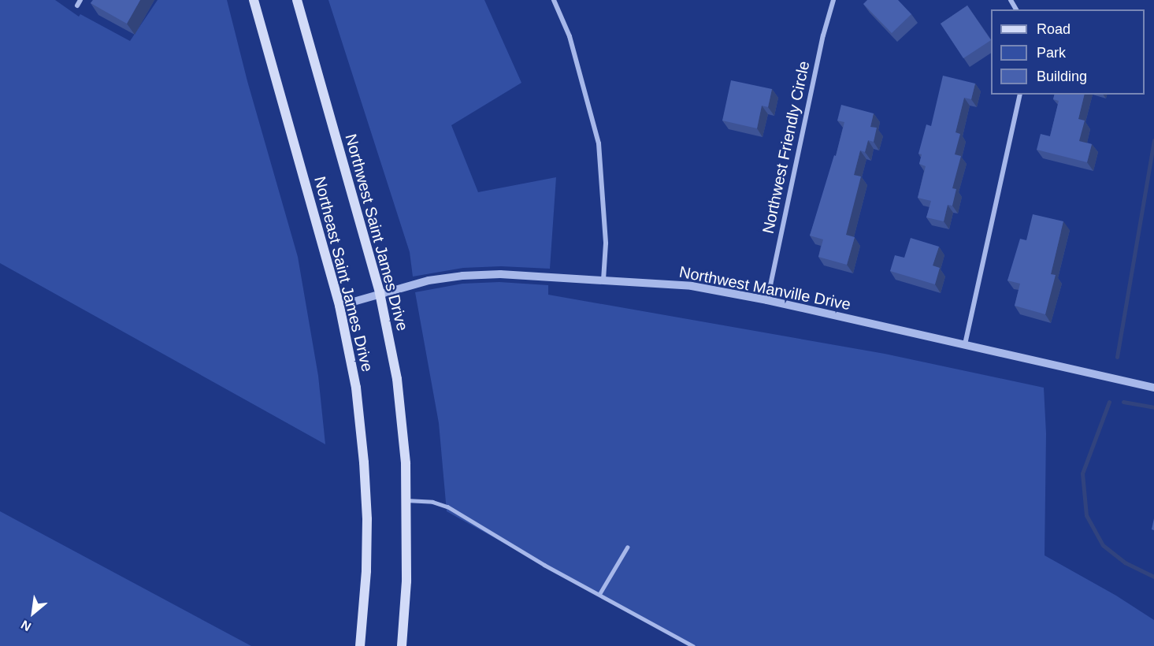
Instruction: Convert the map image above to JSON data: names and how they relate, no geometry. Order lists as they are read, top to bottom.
{
  "streets": {
    "main road": ["Northwest Saint James Drive", "Northeast Saint James Drive"],
    "street": ["Northwest Friendly Circle", "Northwest Manville Drive"]
  },
  "crossings": [
    ["Northwest Friendly Circle", "Northwest Manville Drive"],
    ["Northwest Saint James Drive", "Northwest Manville Drive"],
    ["Northeast Saint James Drive", "Northwest Manville Drive"]
  ],
  "legend": ["Road", "Park", "Building"],
  "north": "bottom left"
}
